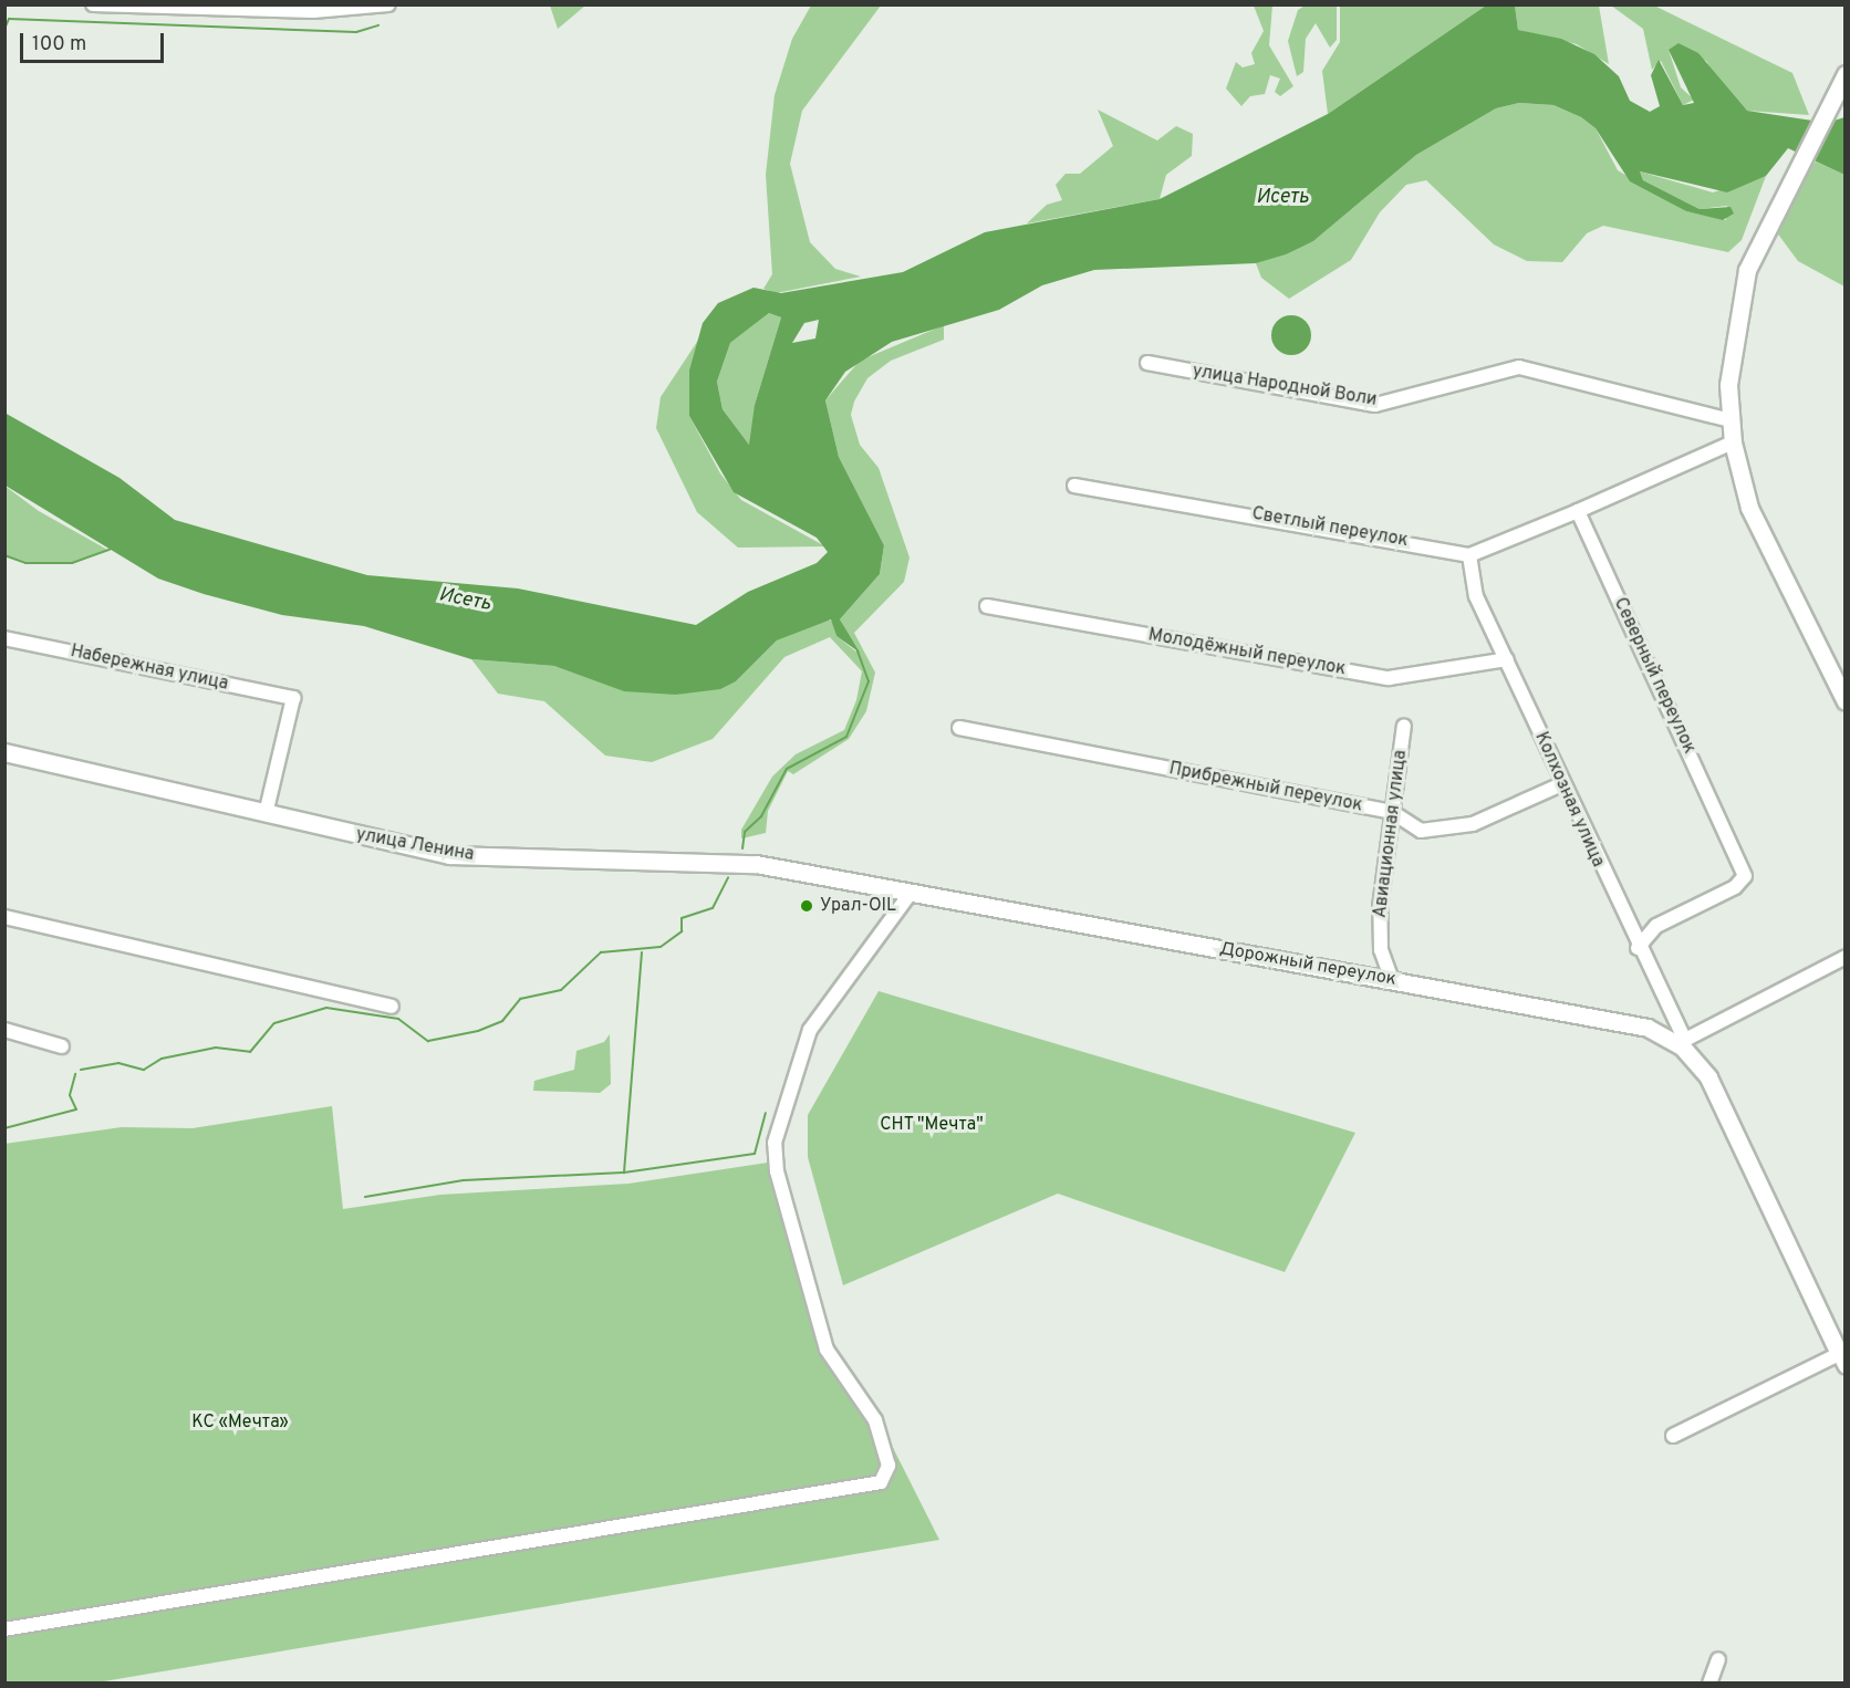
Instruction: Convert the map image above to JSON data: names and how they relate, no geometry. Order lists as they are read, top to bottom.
{
  "streets": {
    "main road": ["улица Ленина", "Дорожный переулок"],
    "street": [
      "улица Народной Воли",
      "Светлый переулок",
      "Молодёжный переулок",
      "Набережная улица",
      "Северный переулок",
      "Прибрежный переулок",
      "Колхозная улица",
      "Авиационная улица"
    ]
  },
  "crossings": [
    ["Светлый переулок", "Колхозная улица"],
    ["Молодёжный переулок", "Колхозная улица"],
    ["Набережная улица", "улица Ленина"],
    ["Северный переулок", "Колхозная улица"],
    ["Прибрежный переулок", "Колхозная улица"],
    ["Прибрежный переулок", "Авиационная улица"],
    ["Колхозная улица", "Дорожный переулок"],
    ["Авиационная улица", "Дорожный переулок"],
    ["улица Ленина", "Дорожный переулок"]
  ],
  "water": ["Исеть"],
  "parks": ["СНТ \"Мечта\"", "КС «Мечта»"],
  "places": ["Урал-OIL"],
  "scale_bar": "100 m"
}
